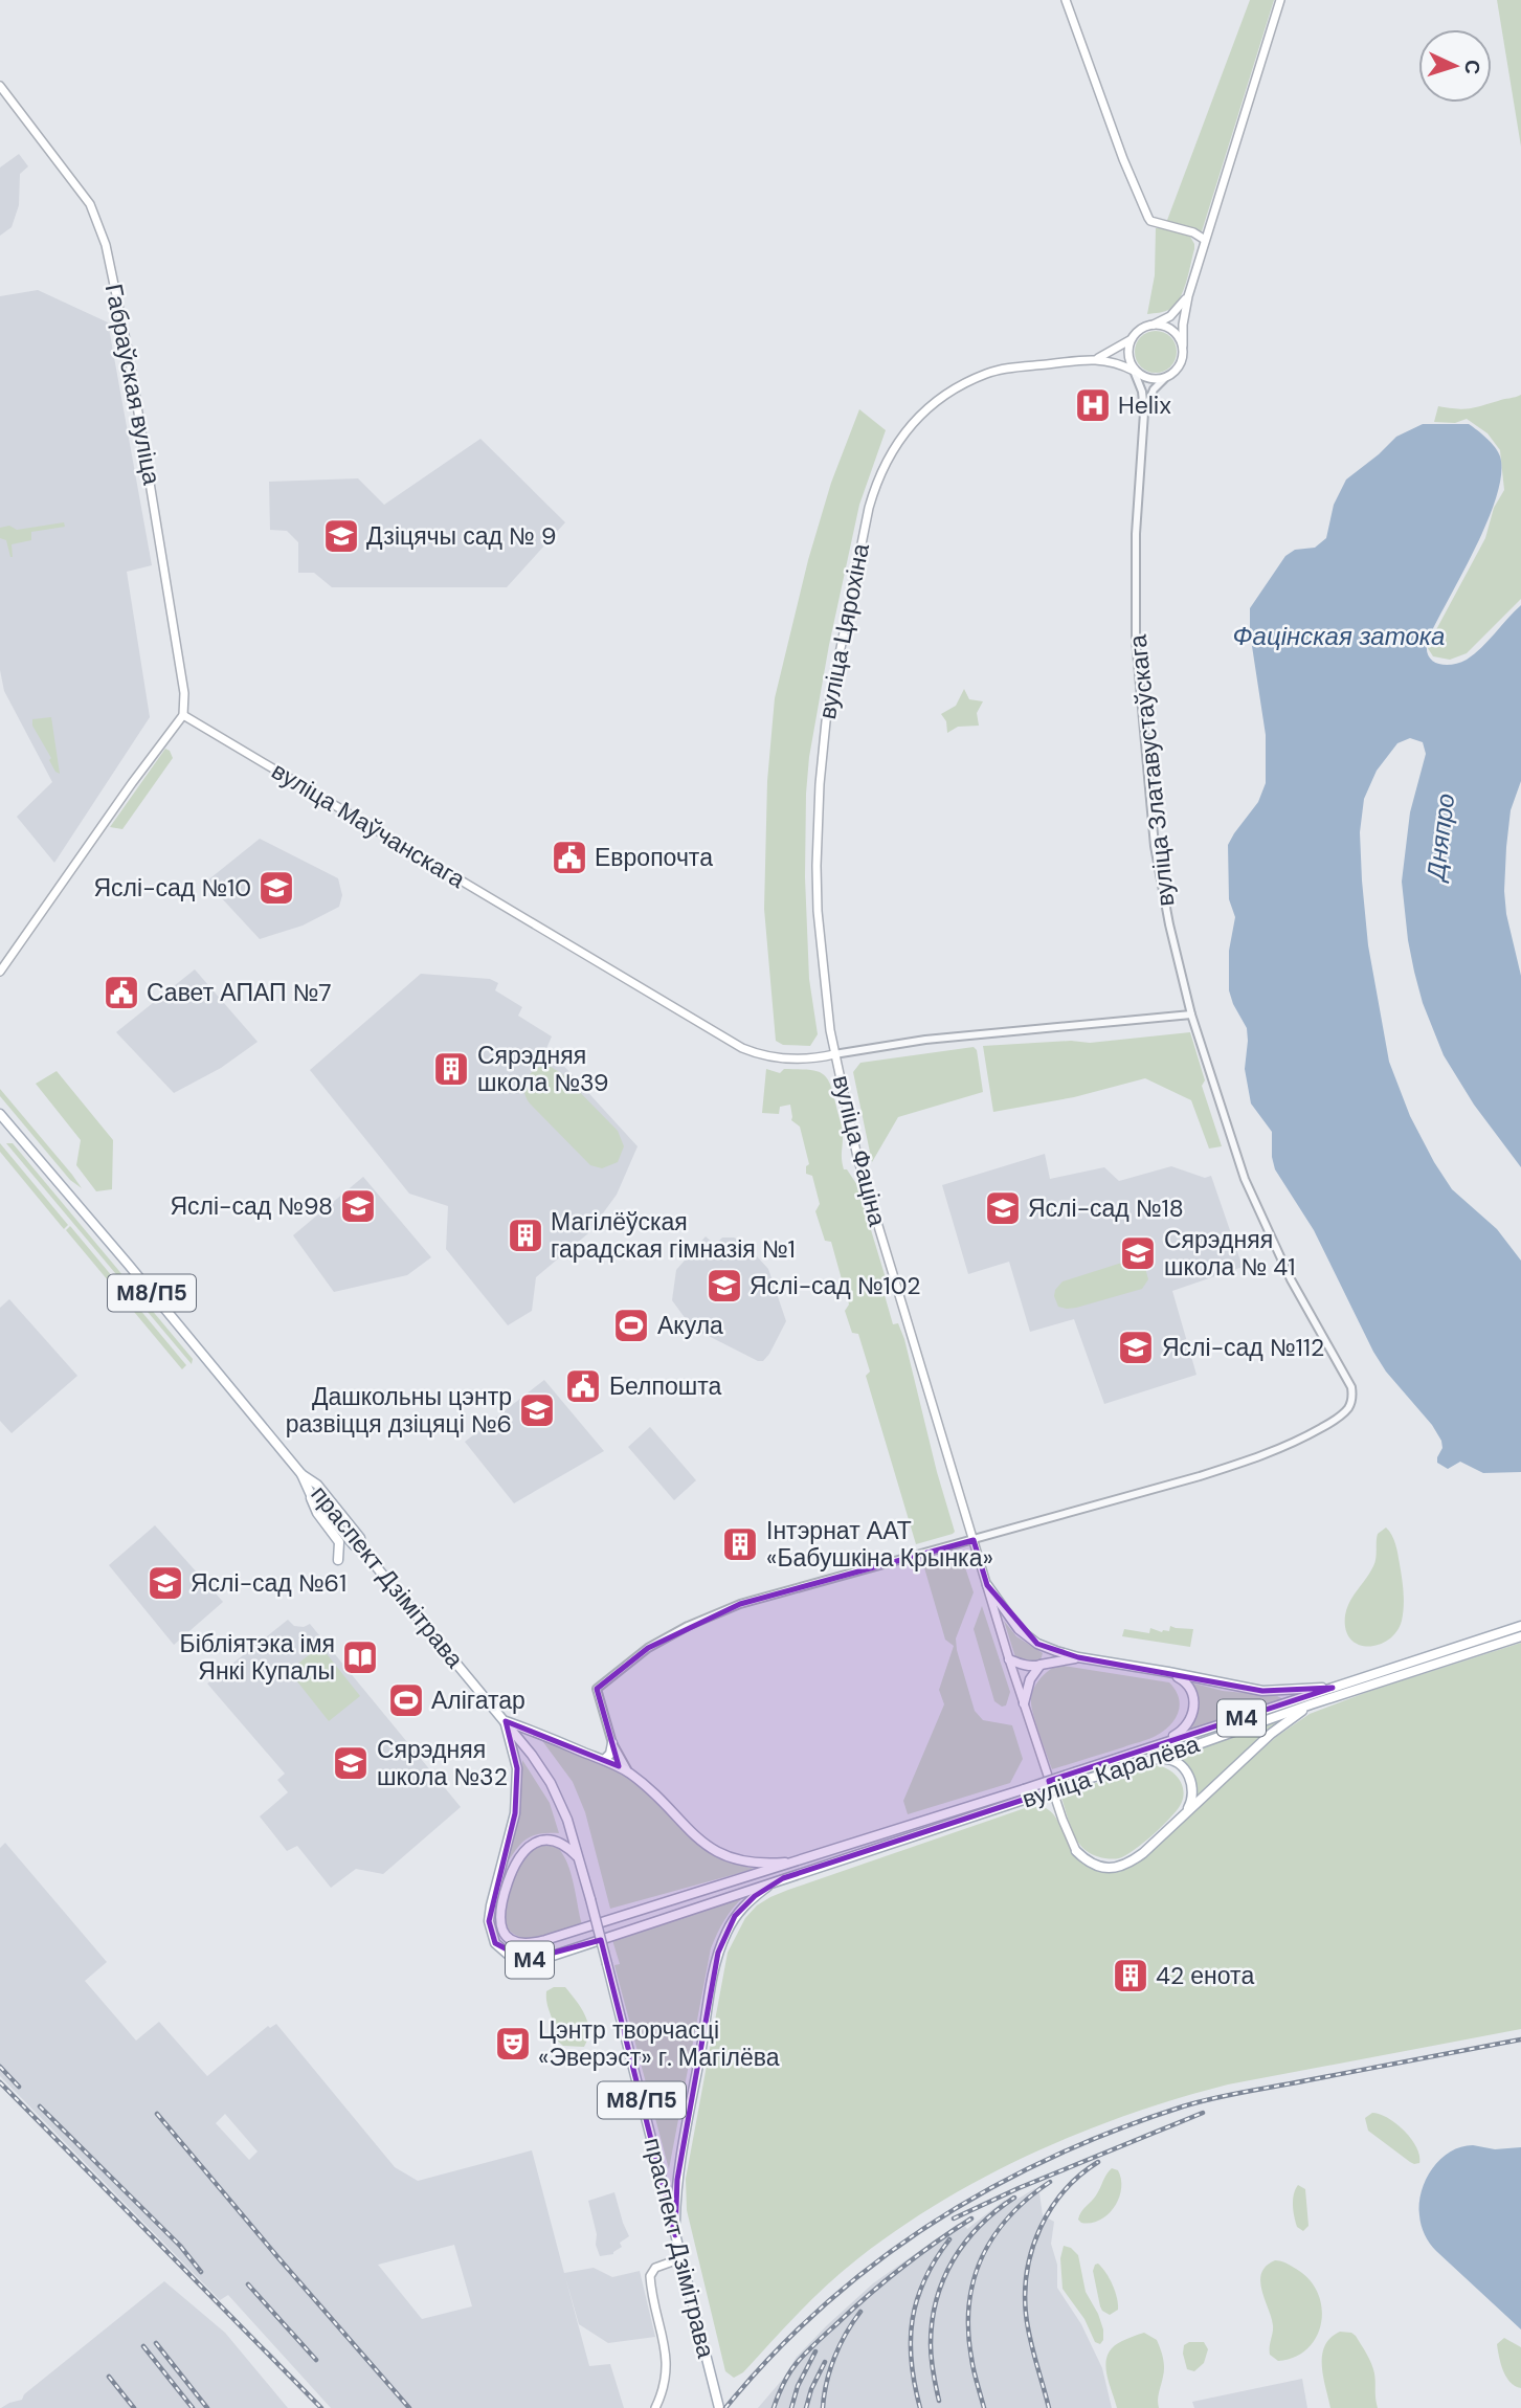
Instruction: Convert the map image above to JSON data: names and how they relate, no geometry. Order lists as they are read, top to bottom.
{
  "streets": {
    "main road": [
      "Габраўская вуліца",
      "вуліца Цярохіна",
      "вуліца Маўчанскага",
      "вуліца Фаціна",
      "М8/П5",
      "праспект Дзімітрава",
      "М4",
      "вуліца Каралёва"
    ],
    "street": ["вуліца Златавустаўскага"]
  },
  "crossings": [
    ["Габраўская вуліца", "вуліца Маўчанскага"],
    ["вуліца Цярохіна", "вуліца Маўчанскага"],
    ["вуліца Цярохіна", "вуліца Фаціна"],
    ["вуліца Златавустаўскага", "вуліца Фаціна"],
    ["вуліца Маўчанскага", "вуліца Фаціна"],
    ["праспект Дзімітрава", "М4"],
    ["М4", "вуліца Каралёва"]
  ],
  "water": ["Фацінская затока", "Дняпро"],
  "places": {
    "hospital": ["Helix"],
    "school or university": [
      "Дзіцячы сад № 9",
      "Яслі-сад №10",
      "Яслі-сад №98",
      "Яслі-сад №18",
      "Сярэдняя школа № 41",
      "Яслі-сад №102",
      "Яслі-сад №112",
      "Дашкольны цэнтр развіцця дзіцяці №6",
      "Яслі-сад №61",
      "Сярэдняя школа №32"
    ],
    "public building": ["Европочта", "Савет АПАП №7", "Белпошта"],
    "building": [
      "Сярэдняя школа №39",
      "Магілёўская гарадская гімназія №1",
      "Інтэрнат ААТ «Бабушкіна Крынка»",
      "42 енота"
    ],
    "sports": ["Акула", "Алігатар"],
    "library": ["Бібліятэка імя Янкі Купалы"],
    "theatre": ["Цэнтр творчасці «Эверэст» г. Магілёва"]
  },
  "north": "right"
}
